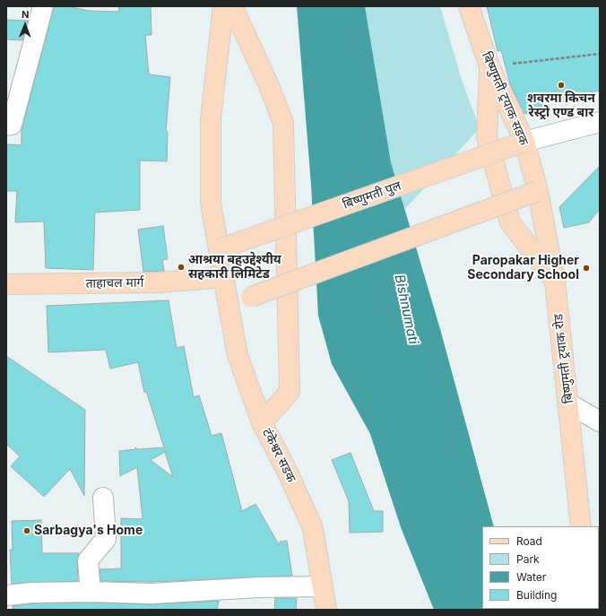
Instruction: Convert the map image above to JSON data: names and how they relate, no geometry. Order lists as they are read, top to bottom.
{
  "streets": {
    "main road": [
      "बिष्णुमती ट्रयाक सडक",
      "बिष्णुमती पुल",
      "ताहाचल मार्ग",
      "बिष्णुमती ट्रयाक रोड",
      "टंकेश्वर सडक"
    ]
  },
  "crossings": [
    ["बिष्णुमती ट्रयाक सडक", "बिष्णुमती पुल"],
    ["बिष्णुमती ट्रयाक सडक", "बिष्णुमती ट्रयाक रोड"],
    ["बिष्णुमती पुल", "टंकेश्वर सडक"],
    ["ताहाचल मार्ग", "टंकेश्वर सडक"]
  ],
  "water": ["Bishnumati"],
  "places": [
    "शवरमा किचन रेस्ट्रो एण्ड बार",
    "आश्रया बहुउद्देश्यीय सहकारी लिमिटेड",
    "Paropakar Higher Secondary School",
    "Sarbagya's Home"
  ],
  "legend": [
    "Road",
    "Park",
    "Water",
    "Building"
  ],
  "north": "top"
}
